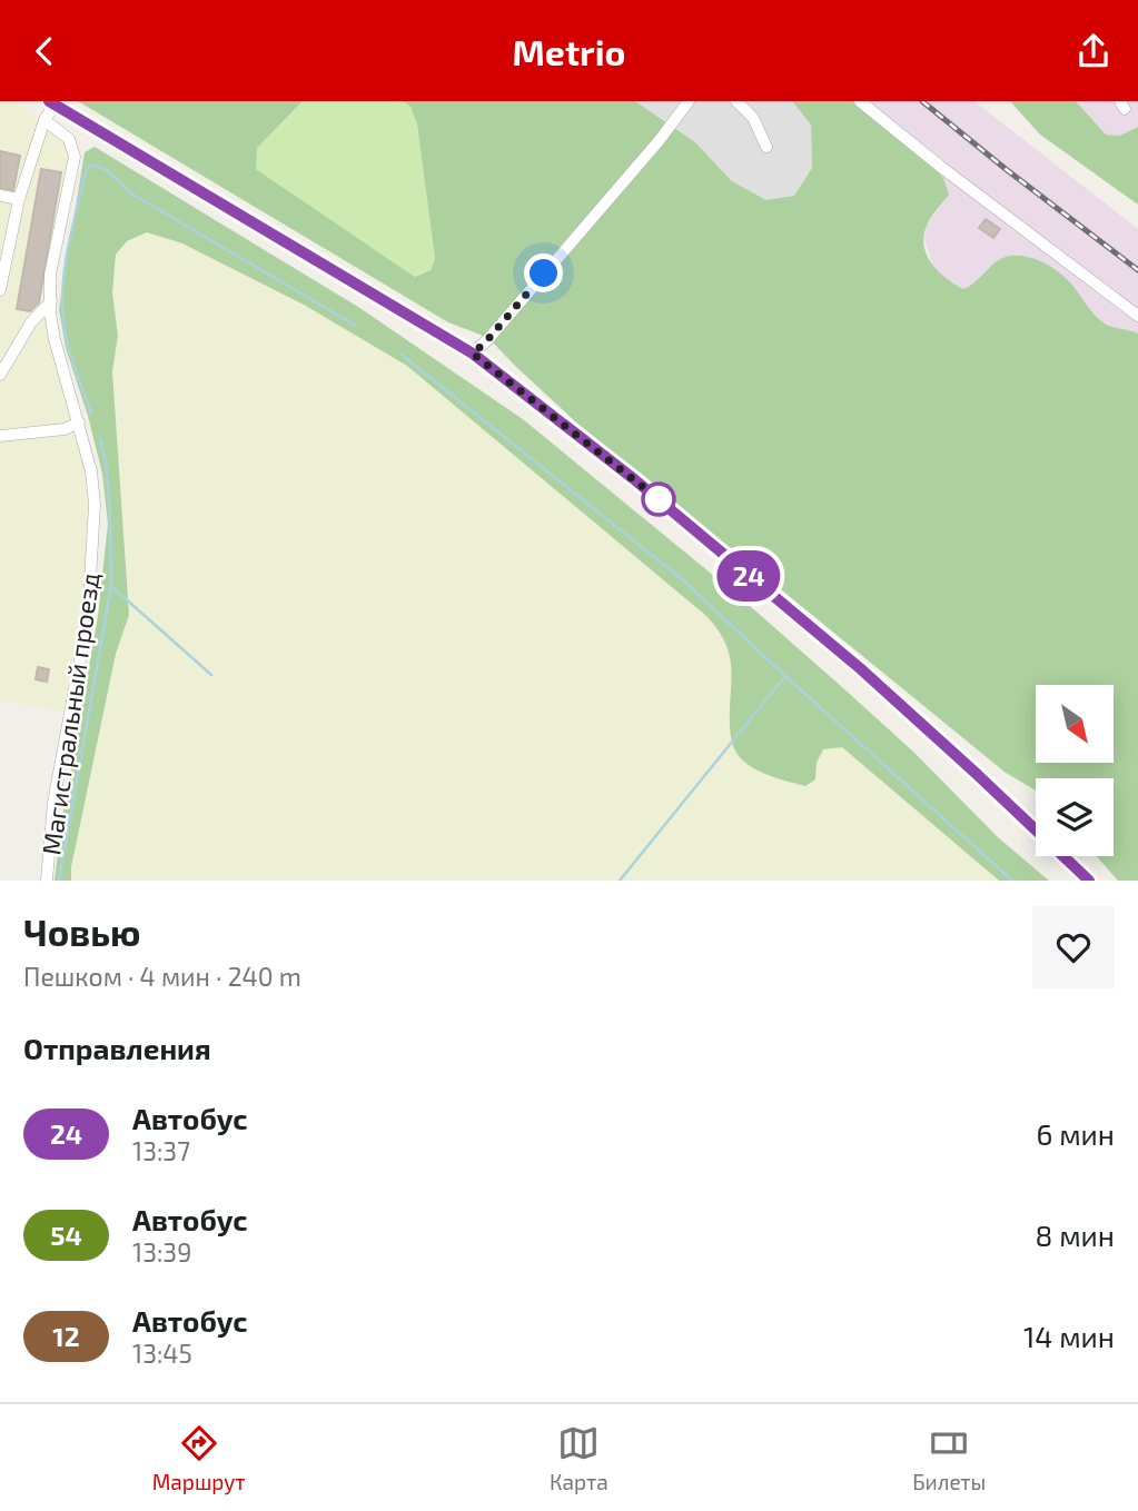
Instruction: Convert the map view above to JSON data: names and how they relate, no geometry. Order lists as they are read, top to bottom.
{
  "streets": {
    "street": ["Магистральный проезд"]
  },
  "lines": ["bus line 24"],
  "north": "bottom right",
  "page": {
    "header": "Metrio",
    "on_map": "24",
    "heading": [
      ["Човью", "Пешком · 4 мин · 240 m"],
      "Отправления"
    ],
    "list": [
      {
        "mark": "24",
        "name": "Автобус",
        "note": "13:37",
        "value": "6 мин"
      },
      {
        "mark": "54",
        "name": "Автобус",
        "note": "13:39",
        "value": "8 мин"
      },
      {
        "mark": "12",
        "name": "Автобус",
        "note": "13:45",
        "value": "14 мин"
      }
    ],
    "tabs": ["Маршрут", "Карта", "Билеты"]
  }
}
